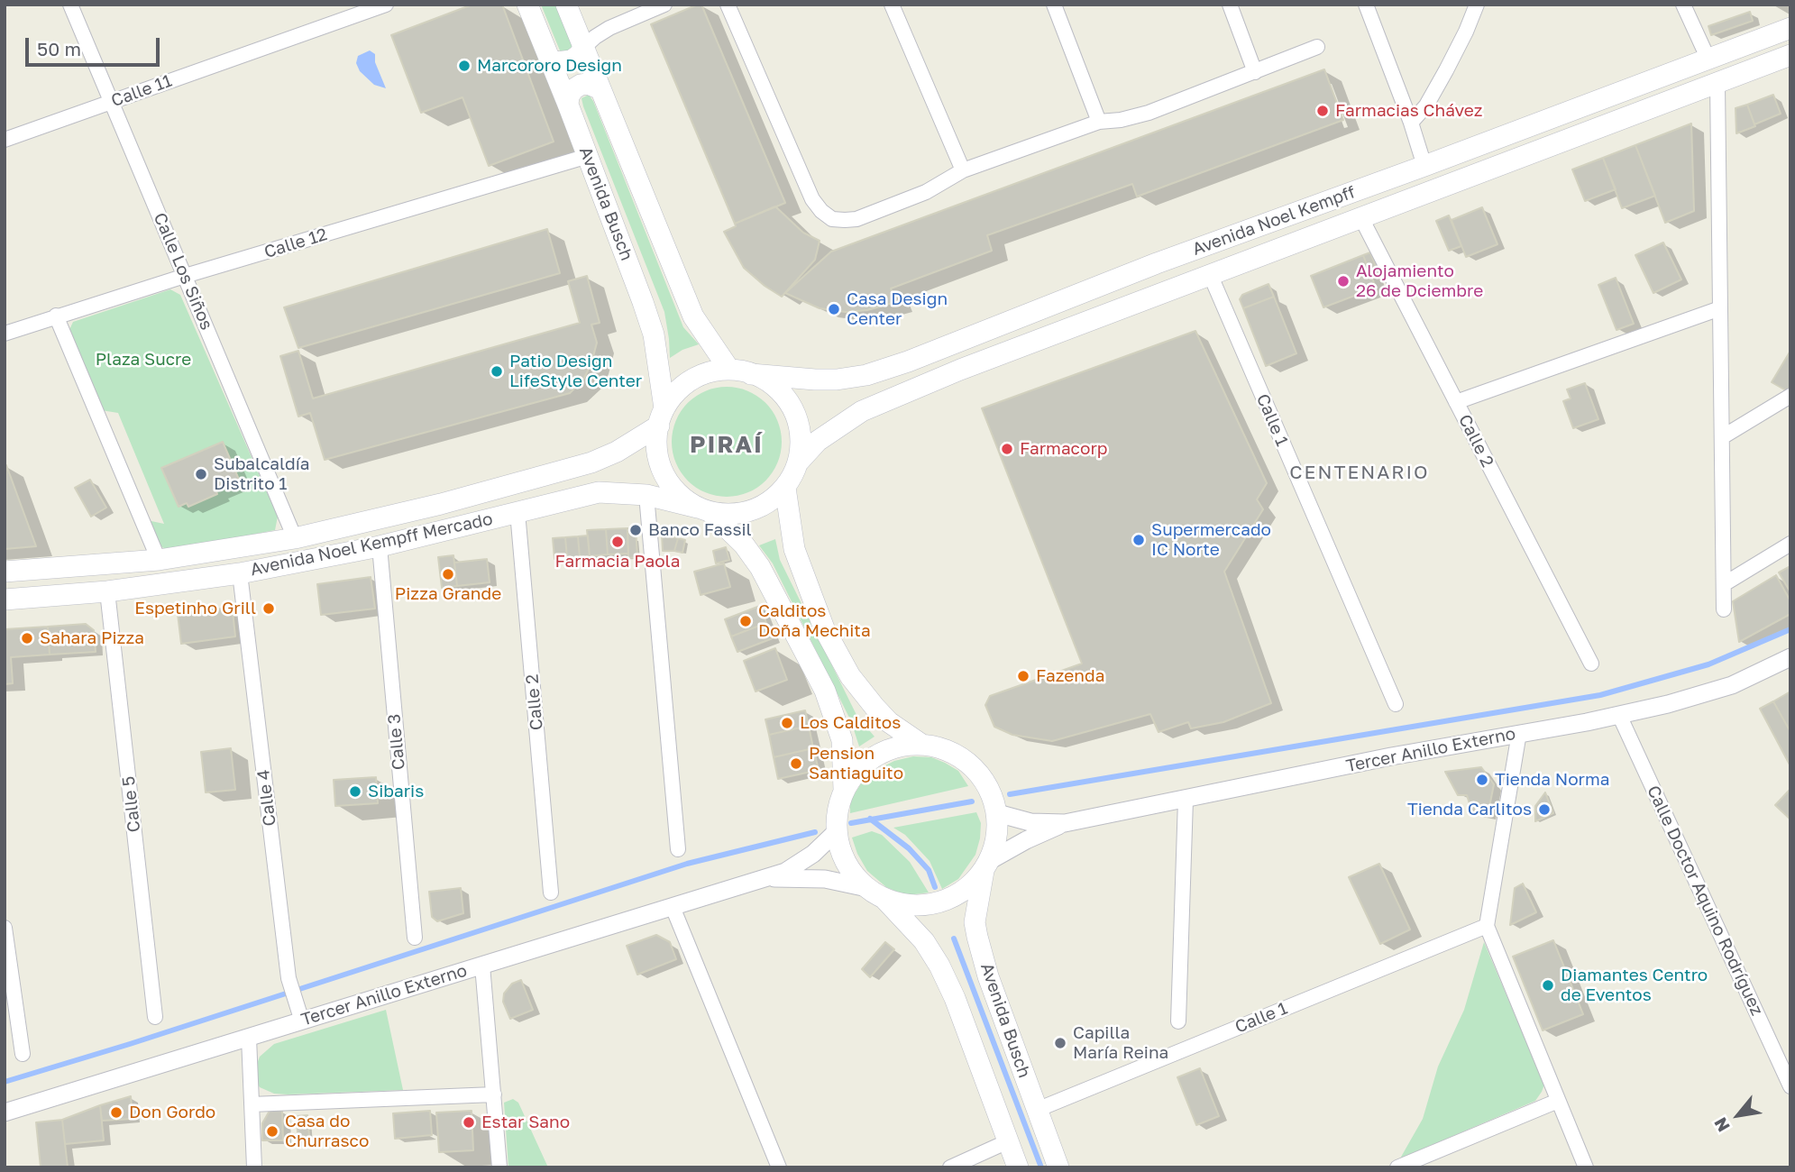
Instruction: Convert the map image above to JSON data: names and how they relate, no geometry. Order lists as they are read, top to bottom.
{
  "streets": {
    "main road": ["Avenida Busch", "Avenida Noel Kempff", "Avenida Noel Kempff Mercado"],
    "street": [
      "Calle 11",
      "Calle 12",
      "Calle Los Siños",
      "Calle 1",
      "Calle 2",
      "Calle 3",
      "Tercer Anillo Externo",
      "Calle 4",
      "Calle 5",
      "Calle Doctor Aquino Rodríguez"
    ]
  },
  "crossings": [
    ["Calle 11", "Calle Los Siños"],
    ["Avenida Busch", "Avenida Noel Kempff"],
    ["Avenida Busch", "Calle 12"],
    ["Avenida Busch", "Calle 1"],
    ["Avenida Busch", "Avenida Noel Kempff Mercado"],
    ["Avenida Busch", "Tercer Anillo Externo"],
    ["Avenida Noel Kempff", "Calle 1"],
    ["Avenida Noel Kempff", "Calle 2"],
    ["Avenida Noel Kempff", "Avenida Noel Kempff Mercado"],
    ["Calle 12", "Calle Los Siños"],
    ["Calle Los Siños", "Avenida Noel Kempff Mercado"],
    ["Calle 2", "Avenida Noel Kempff Mercado"],
    ["Avenida Noel Kempff Mercado", "Calle 3"],
    ["Avenida Noel Kempff Mercado", "Calle 4"],
    ["Avenida Noel Kempff Mercado", "Calle 5"],
    ["Tercer Anillo Externo", "Calle 4"],
    ["Tercer Anillo Externo", "Calle Doctor Aquino Rodríguez"]
  ],
  "districts": ["PIRAÍ", "CENTENARIO"],
  "parks": ["Plaza Sucre"],
  "places": [
    "Marcororo Design",
    "Farmacias Chávez",
    "Alojamiento 26 de Dciembre",
    "Casa Design Center",
    "Patio Design LifeStyle Center",
    "Farmacorp",
    "Subalcaldía Distrito 1",
    "Banco Fassil",
    "Supermercado IC Norte",
    "Farmacia Paola",
    "Pizza Grande",
    "Espetinho Grill",
    "Calditos Doña Mechita",
    "Sahara Pizza",
    "Fazenda",
    "Los Calditos",
    "Pension Santiaguito",
    "Tienda Norma",
    "Sibaris",
    "Tienda Carlitos",
    "Diamantes Centro de Eventos",
    "Capilla María Reina",
    "Don Gordo",
    "Estar Sano",
    "Casa do Churrasco"
  ],
  "scale_bar": "50 m",
  "north": "bottom left"
}
